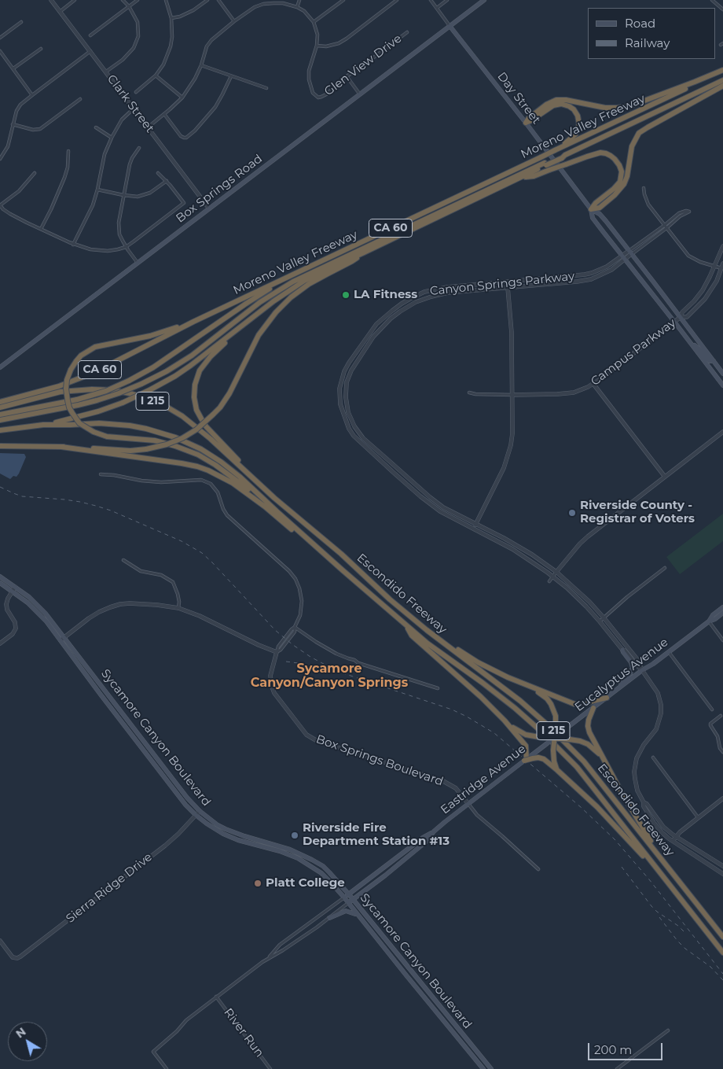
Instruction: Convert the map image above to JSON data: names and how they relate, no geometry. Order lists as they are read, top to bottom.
{
  "streets": {
    "highway": [
      "Moreno Valley Freeway",
      "CA 60",
      "I 215",
      "Escondido Freeway"
    ],
    "main road": [
      "Day Street",
      "Box Springs Road",
      "Eucalyptus Avenue",
      "Sycamore Canyon Boulevard",
      "Eastridge Avenue"
    ],
    "street": [
      "Glen View Drive",
      "Clark Street",
      "Canyon Springs Parkway",
      "Campus Parkway",
      "Box Springs Boulevard",
      "Sierra Ridge Drive",
      "River Run"
    ]
  },
  "crossings": [
    ["Day Street", "Box Springs Road"],
    ["Day Street", "Canyon Springs Parkway"],
    ["Day Street", "Campus Parkway"],
    ["Clark Street", "Box Springs Road"],
    ["Moreno Valley Freeway", "Escondido Freeway"],
    ["Canyon Springs Parkway", "Eucalyptus Avenue"],
    ["Eucalyptus Avenue", "Eastridge Avenue"],
    ["Sycamore Canyon Boulevard", "Eastridge Avenue"],
    ["Sycamore Canyon Boulevard", "Sierra Ridge Drive"],
    ["Box Springs Boulevard", "Eastridge Avenue"],
    ["Eastridge Avenue", "River Run"]
  ],
  "districts": ["Sycamore Canyon/Canyon Springs"],
  "places": [
    "LA Fitness",
    "Riverside County - Registrar of Voters",
    "Riverside Fire Department Station #13",
    "Platt College"
  ],
  "legend": ["Road", "Railway"],
  "scale_bar": "200 m",
  "north": "top left"
}
